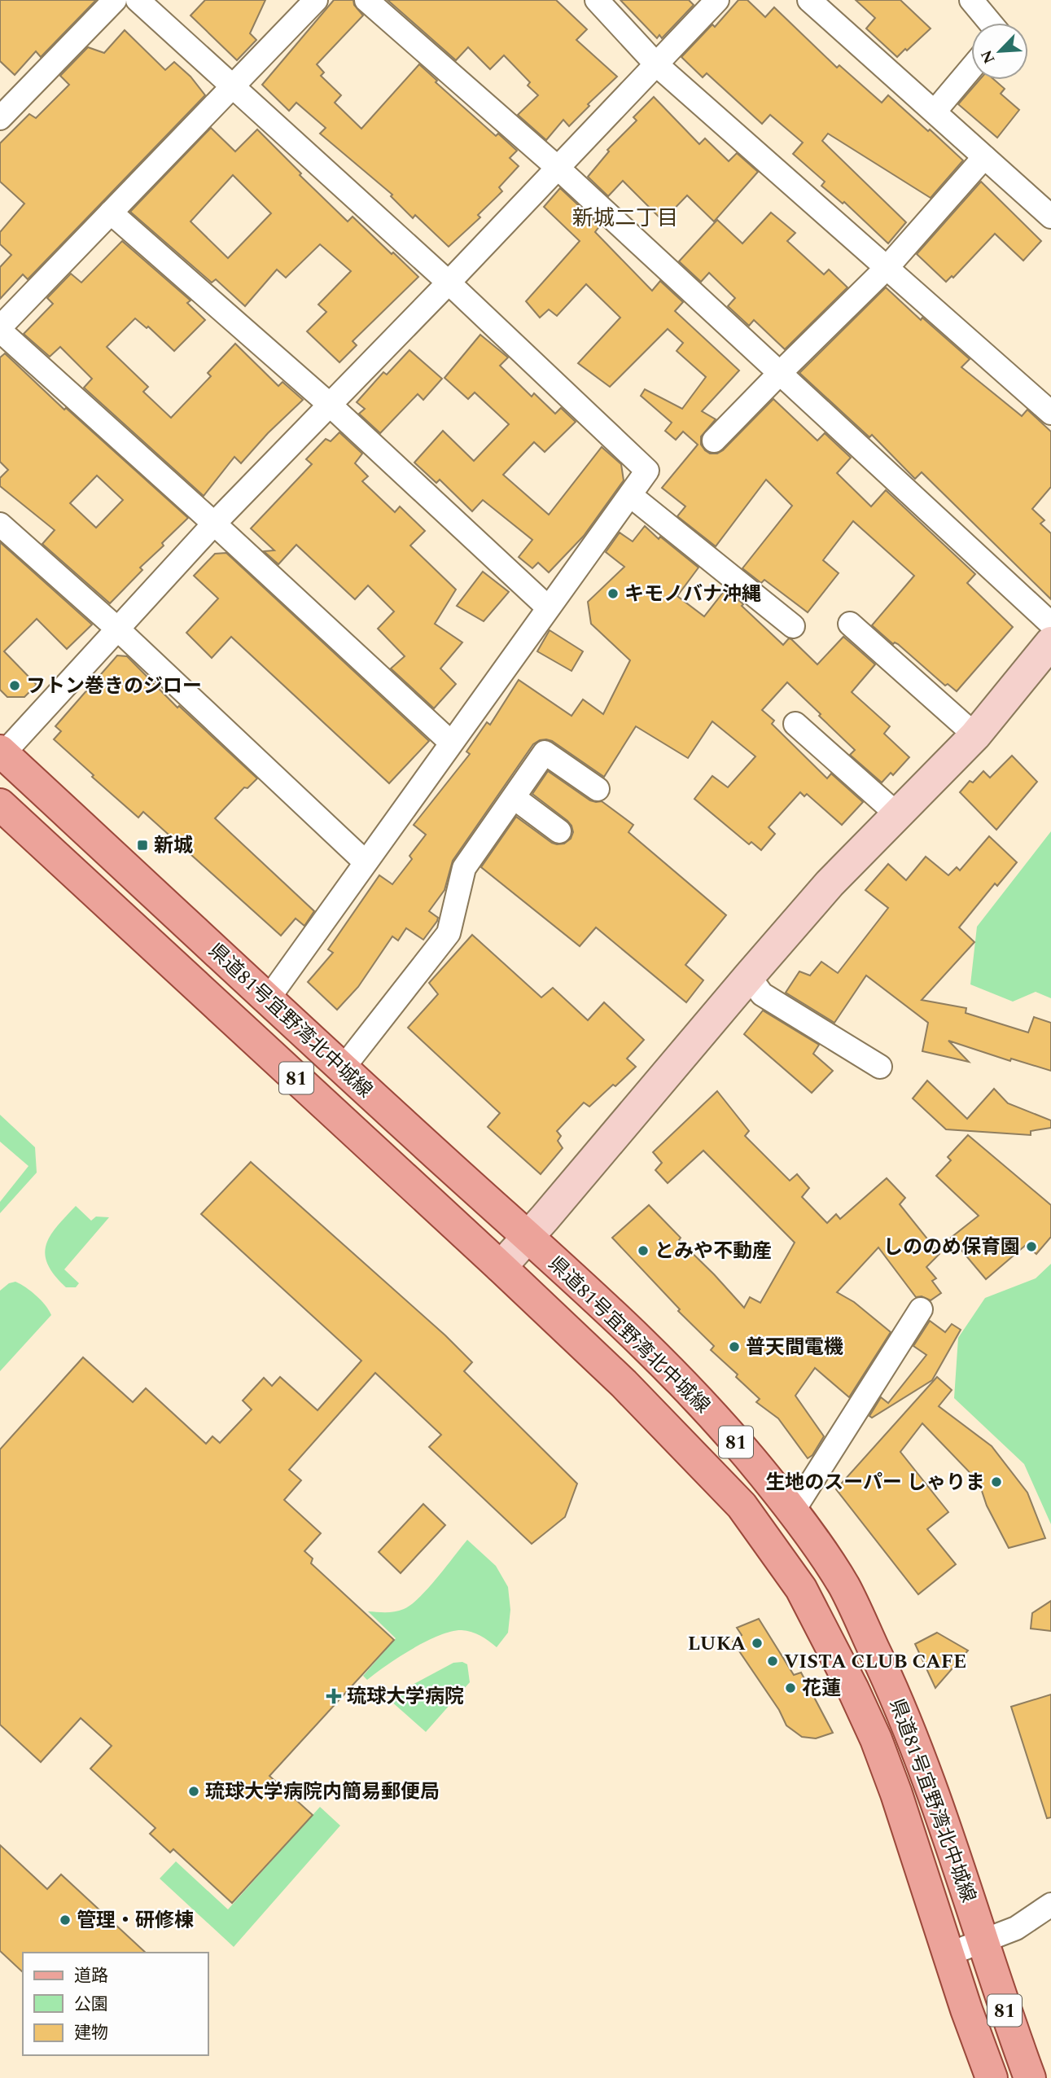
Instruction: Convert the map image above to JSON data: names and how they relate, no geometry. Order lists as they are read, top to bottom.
{
  "streets": {
    "main road": ["県道81号宜野湾北中城線", "81"]
  },
  "districts": ["新城二丁目"],
  "places": {
    "other": [
      "キモノバナ沖縄",
      "フトン巻きのジロー",
      "しののめ保育園",
      "とみや不動産",
      "普天間電機",
      "生地のスーパー しゃりま",
      "LUKA",
      "VISTA CLUB CAFE",
      "花蓮",
      "琉球大学病院内簡易郵便局",
      "管理・研修棟"
    ],
    "transit": ["新城"],
    "health": ["琉球大学病院"]
  },
  "legend": ["道路", "公園", "建物"],
  "north": "bottom left"
}
